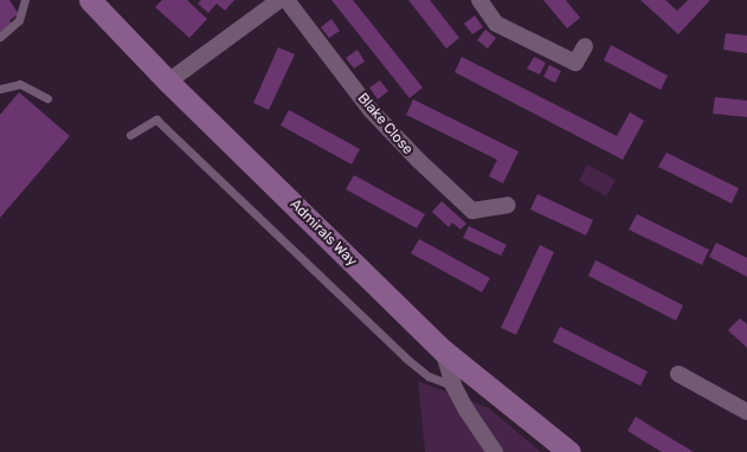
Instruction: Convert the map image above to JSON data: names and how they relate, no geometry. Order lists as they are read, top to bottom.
{
  "streets": {
    "street": ["Blake Close", "Admirals Way"]
  }
}
